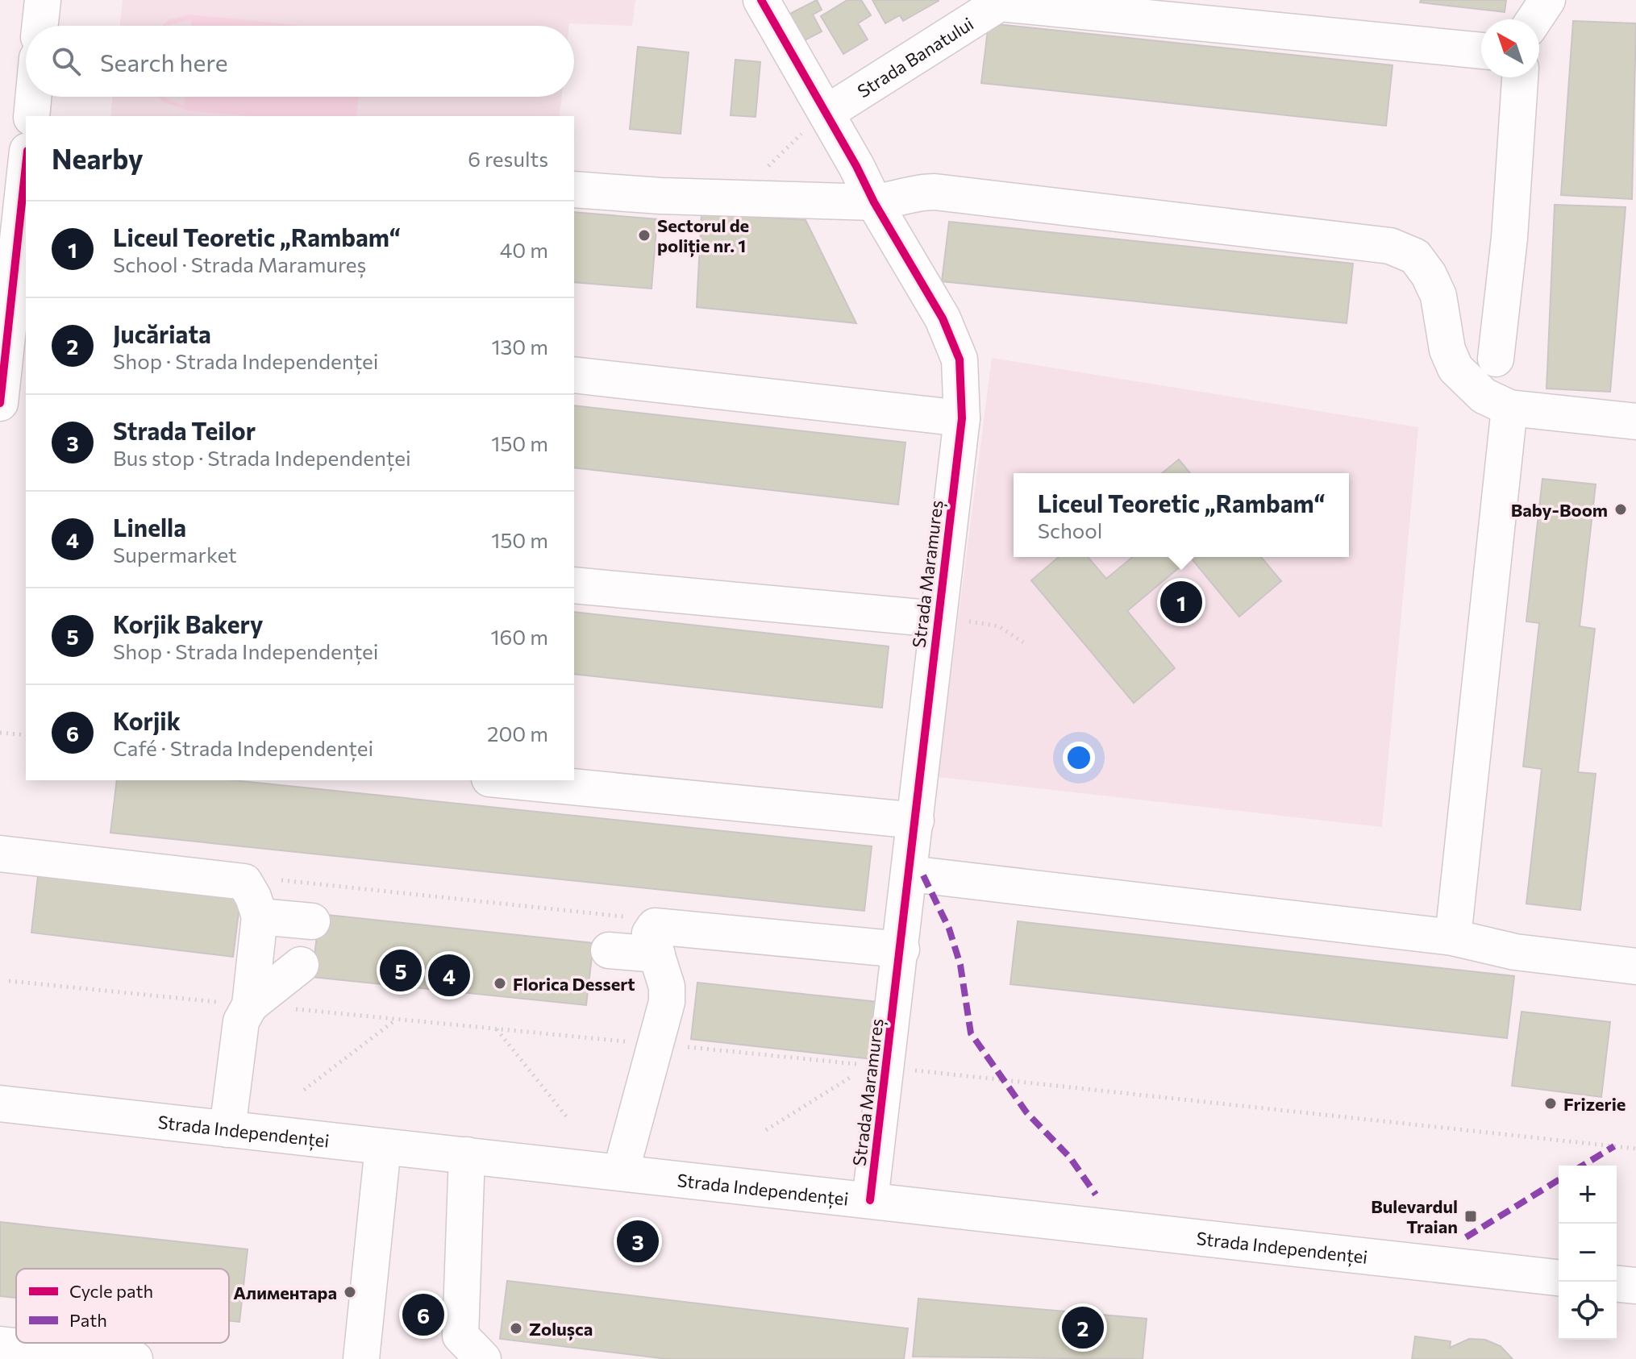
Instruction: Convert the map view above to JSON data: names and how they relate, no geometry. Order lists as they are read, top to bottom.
{
  "streets": {
    "street": ["Strada Banatului", "Strada Maramureș", "Strada Independenței"]
  },
  "crossings": [
    ["Strada Banatului", "Strada Maramureș"],
    ["Strada Maramureș", "Strada Independenței"]
  ],
  "places": {
    "other": [
      "Sectorul de poliție nr. 1",
      "Baby-Boom",
      "Florica Dessert",
      "Frizerie",
      "Алиментара",
      "Zolușca"
    ],
    "transit": ["Bulevardul Traian"]
  },
  "legend": ["Cycle path", "Path"],
  "north": "top left",
  "page": {
    "search": "Search here",
    "heading": ["Nearby", "6 results"],
    "list": [
      {
        "mark": "1",
        "name": "Liceul Teoretic „Rambam“",
        "note": "School · Strada Maramureș",
        "value": "40 m"
      },
      {
        "mark": "2",
        "name": "Jucăriata",
        "note": "Shop · Strada Independenței",
        "value": "130 m"
      },
      {
        "mark": "3",
        "name": "Strada Teilor",
        "note": "Bus stop · Strada Independenței",
        "value": "150 m"
      },
      {
        "mark": "4",
        "name": "Linella",
        "note": "Supermarket",
        "value": "150 m"
      },
      {
        "mark": "5",
        "name": "Korjik Bakery",
        "note": "Shop · Strada Independenței",
        "value": "160 m"
      },
      {
        "mark": "6",
        "name": "Korjik",
        "note": "Café · Strada Independenței",
        "value": "200 m"
      }
    ],
    "popup": ["Liceul Teoretic „Rambam“", "School"],
    "pins": [
      "1",
      "5",
      "4",
      "3",
      "6",
      "2"
    ],
    "map_buttons": ["+", "−"]
  }
}
